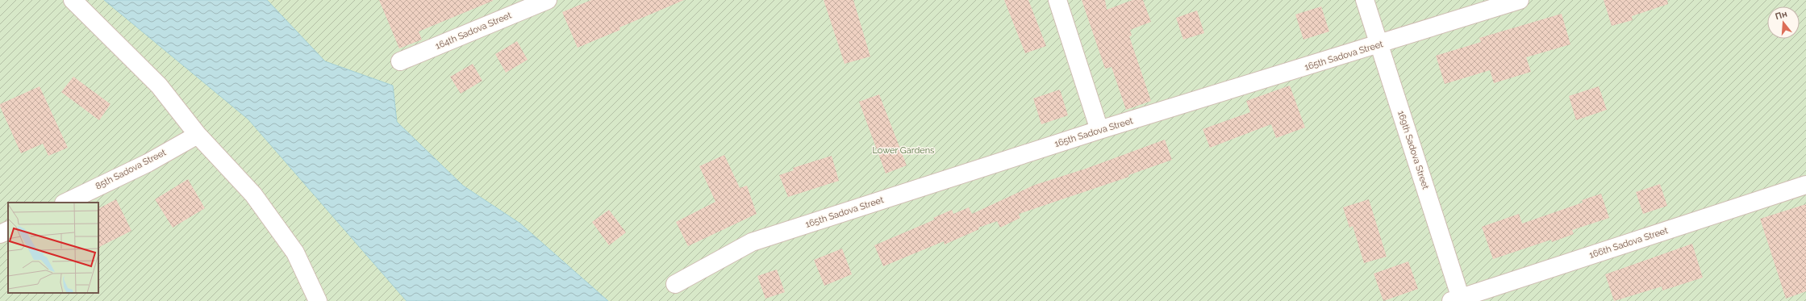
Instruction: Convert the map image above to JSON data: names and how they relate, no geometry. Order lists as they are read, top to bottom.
{
  "streets": {
    "street": [
      "164th Sadova Street",
      "165th Sadova Street",
      "169th Sadova Street",
      "85th Sadova Street",
      "166th Sadova Street"
    ]
  },
  "crossings": [
    ["165th Sadova Street", "169th Sadova Street"],
    ["169th Sadova Street", "166th Sadova Street"]
  ],
  "parks": ["Lower Gardens"],
  "north": "top"
}
